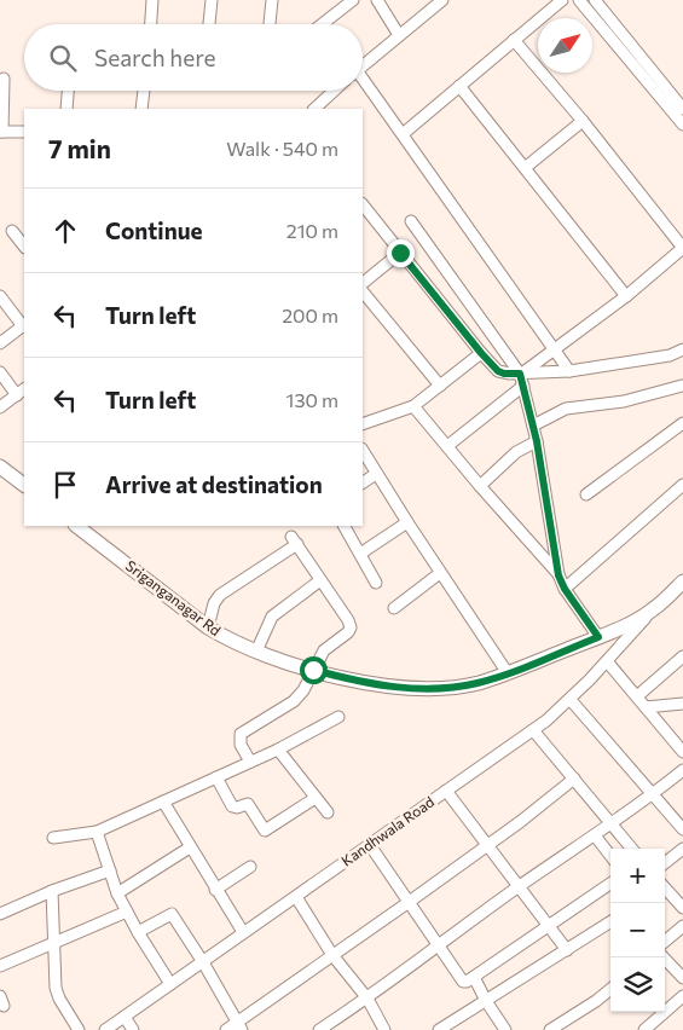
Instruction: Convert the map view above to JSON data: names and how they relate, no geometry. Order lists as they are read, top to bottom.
{
  "streets": {
    "main road": ["Sriganganagar Rd"],
    "street": ["Kandhwala Road"]
  },
  "crossings": [
    ["Sriganganagar Rd", "Kandhwala Road"]
  ],
  "north": "top right",
  "page": {
    "search": "Search here",
    "heading": ["7 min", "Walk · 540 m"],
    "list": [
      ["Continue", "210 m"],
      ["Turn left", "200 m"],
      ["Turn left", "130 m"],
      "Arrive at destination"
    ],
    "map_buttons": ["+", "−"]
  }
}
